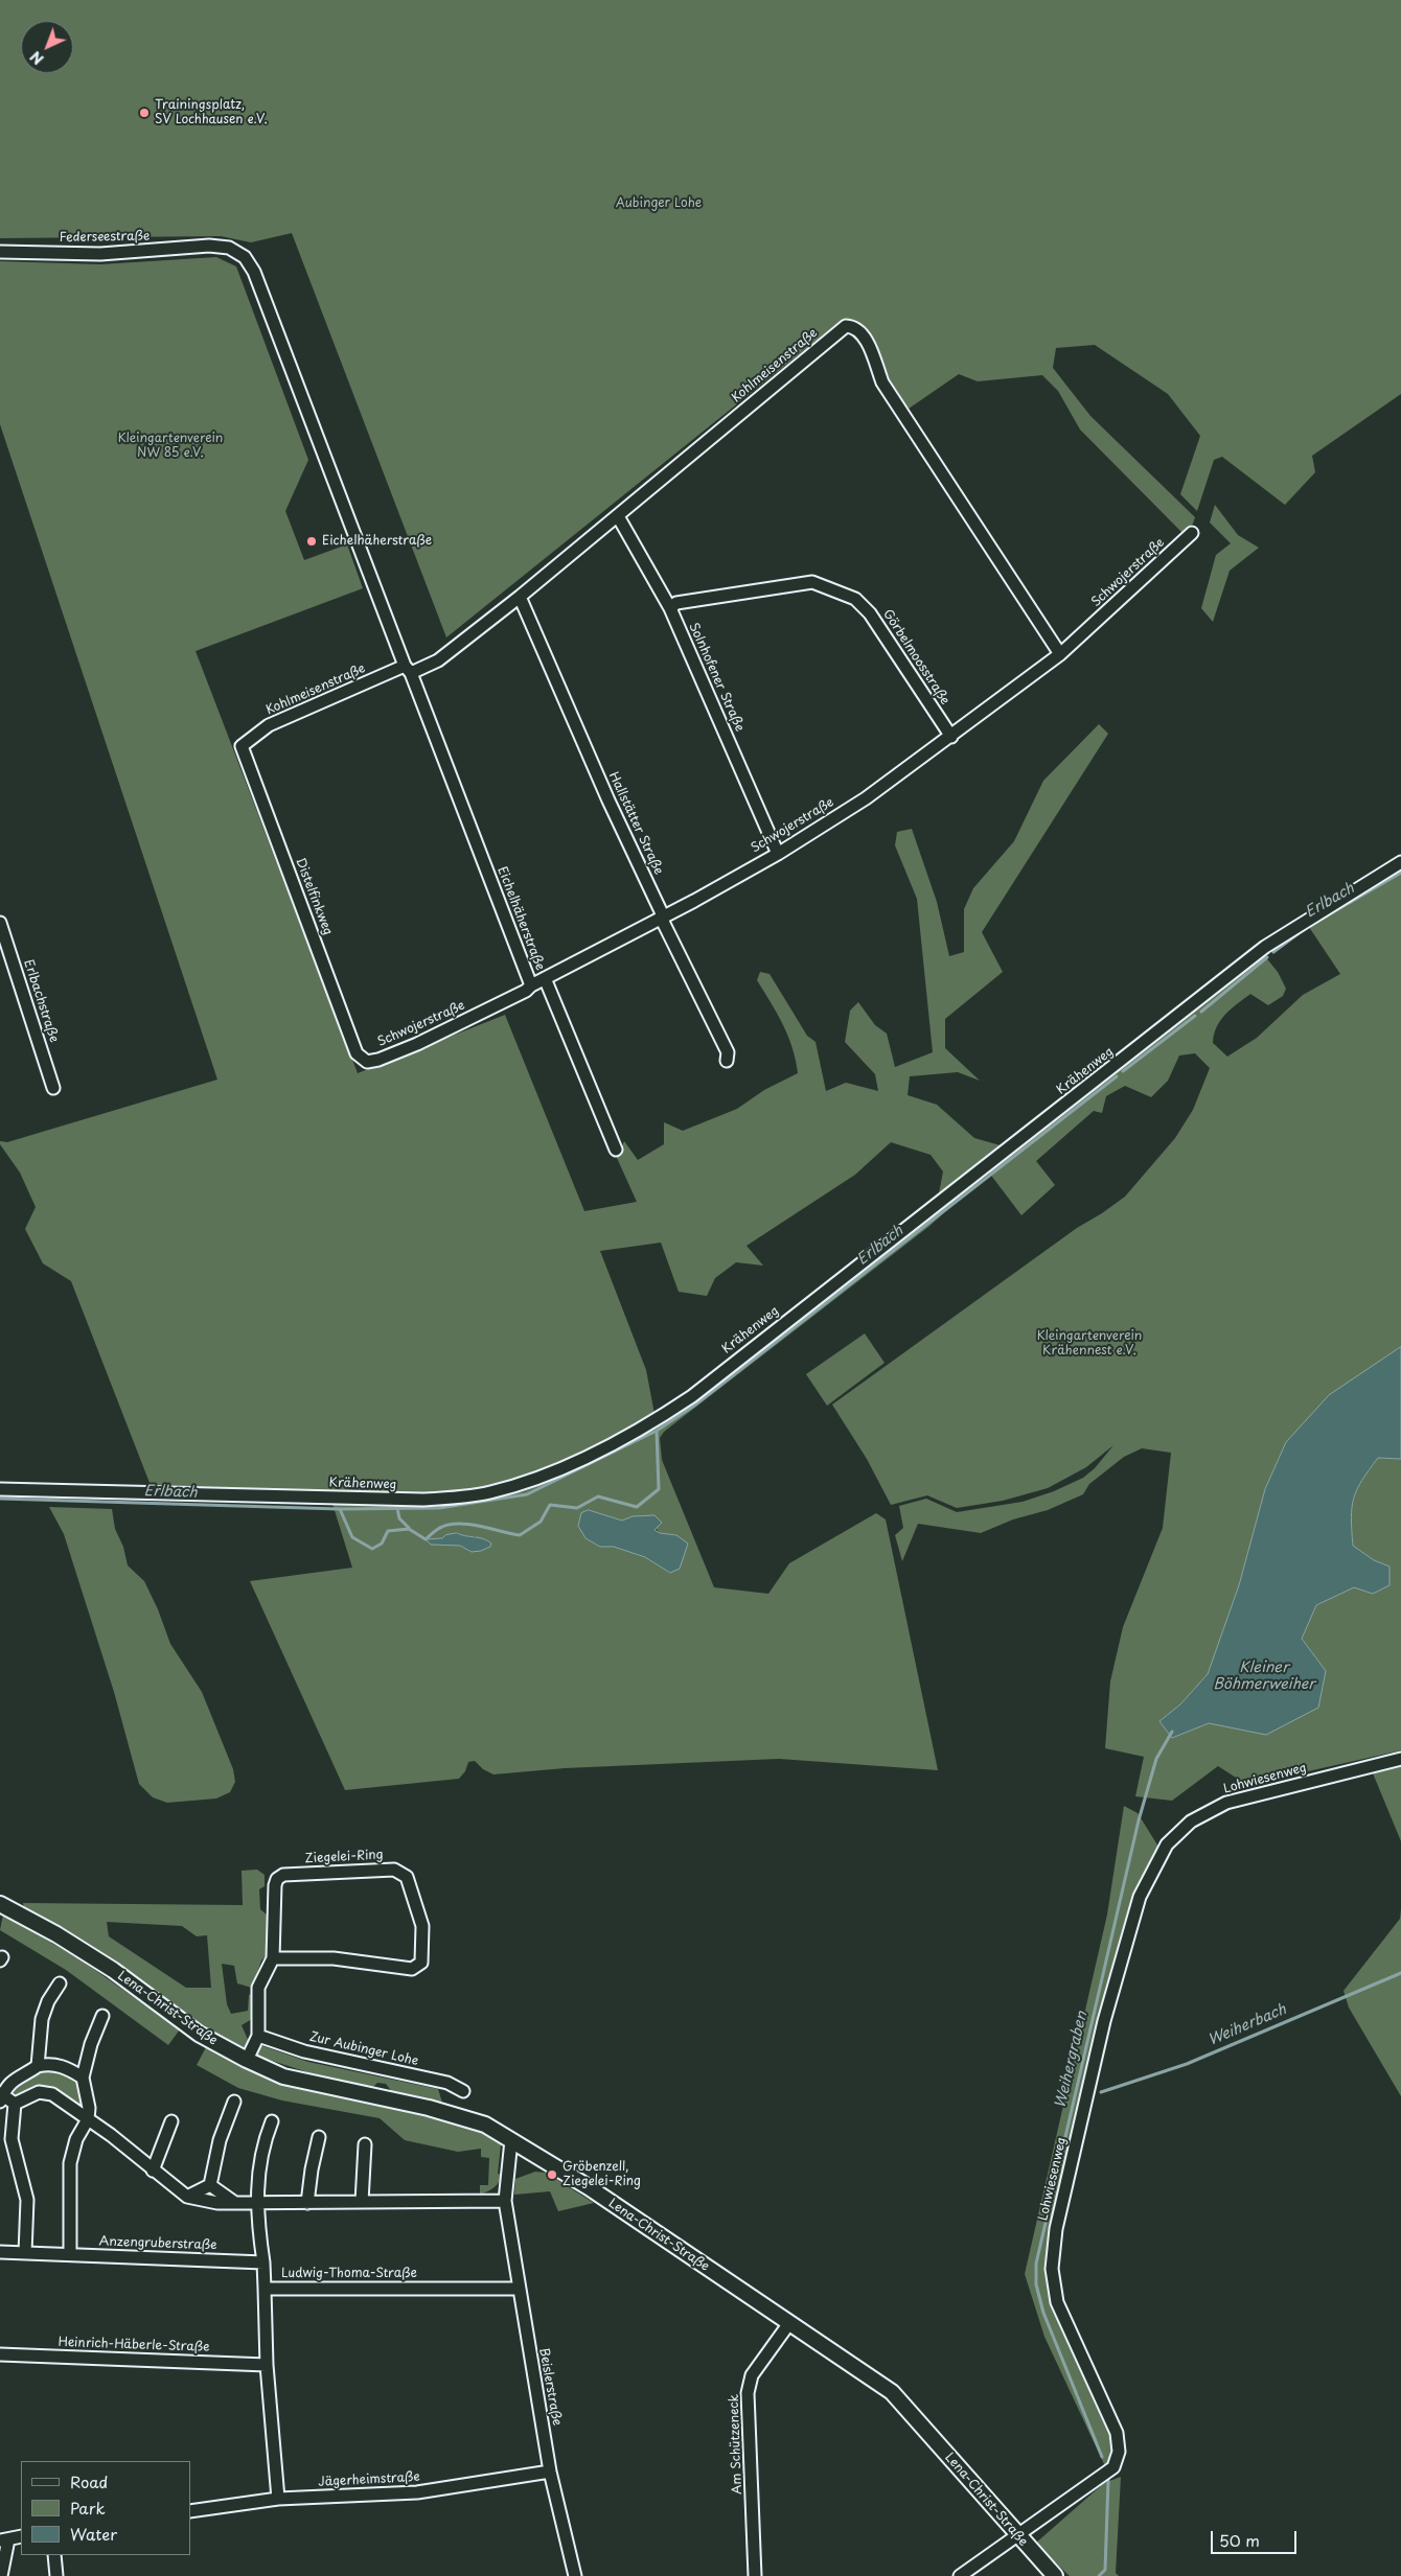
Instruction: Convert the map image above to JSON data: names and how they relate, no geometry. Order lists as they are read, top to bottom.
{
  "streets": {
    "street": [
      "Federseestraße",
      "Kohlmeisenstraße",
      "Schwojerstraße",
      "Görbelmoosstraße",
      "Solnhofener Straße",
      "Hallstätter Straße",
      "Distelfinkweg",
      "Eichelhäherstraße",
      "Erlbachstraße",
      "Krähenweg",
      "Lohwiesenweg",
      "Ziegelei-Ring",
      "Lena-Christ-Straße",
      "Zur Aubinger Lohe",
      "Anzengruberstraße",
      "Ludwig-Thoma-Straße",
      "Heinrich-Häberle-Straße",
      "Beislerstraße",
      "Am Schützeneck",
      "Jägerheimstraße"
    ]
  },
  "crossings": [
    ["Federseestraße", "Eichelhäherstraße"],
    ["Kohlmeisenstraße", "Schwojerstraße"],
    ["Kohlmeisenstraße", "Solnhofener Straße"],
    ["Kohlmeisenstraße", "Hallstätter Straße"],
    ["Kohlmeisenstraße", "Distelfinkweg"],
    ["Kohlmeisenstraße", "Eichelhäherstraße"],
    ["Schwojerstraße", "Görbelmoosstraße"],
    ["Schwojerstraße", "Solnhofener Straße"],
    ["Schwojerstraße", "Hallstätter Straße"],
    ["Schwojerstraße", "Distelfinkweg"],
    ["Schwojerstraße", "Eichelhäherstraße"],
    ["Görbelmoosstraße", "Solnhofener Straße"],
    ["Lohwiesenweg", "Lena-Christ-Straße"],
    ["Ziegelei-Ring", "Lena-Christ-Straße"],
    ["Ziegelei-Ring", "Zur Aubinger Lohe"],
    ["Lena-Christ-Straße", "Beislerstraße"],
    ["Lena-Christ-Straße", "Am Schützeneck"],
    ["Ludwig-Thoma-Straße", "Heinrich-Häberle-Straße"],
    ["Ludwig-Thoma-Straße", "Beislerstraße"],
    ["Ludwig-Thoma-Straße", "Jägerheimstraße"],
    ["Beislerstraße", "Jägerheimstraße"]
  ],
  "water": [
    "Erlbach",
    "Kleiner Böhmerweiher",
    "Weiherbach",
    "Weihergraben"
  ],
  "parks": ["Aubinger Lohe", "Kleingartenverein NW 85 e.V.", "Kleingartenverein Krähennest e.V."],
  "places": ["Trainingsplatz, SV Lochhausen e.V.", "Eichelhäherstraße", "Gröbenzell, Ziegelei-Ring"],
  "legend": ["Road", "Park", "Water"],
  "scale_bar": "50 m",
  "north": "bottom left"
}
